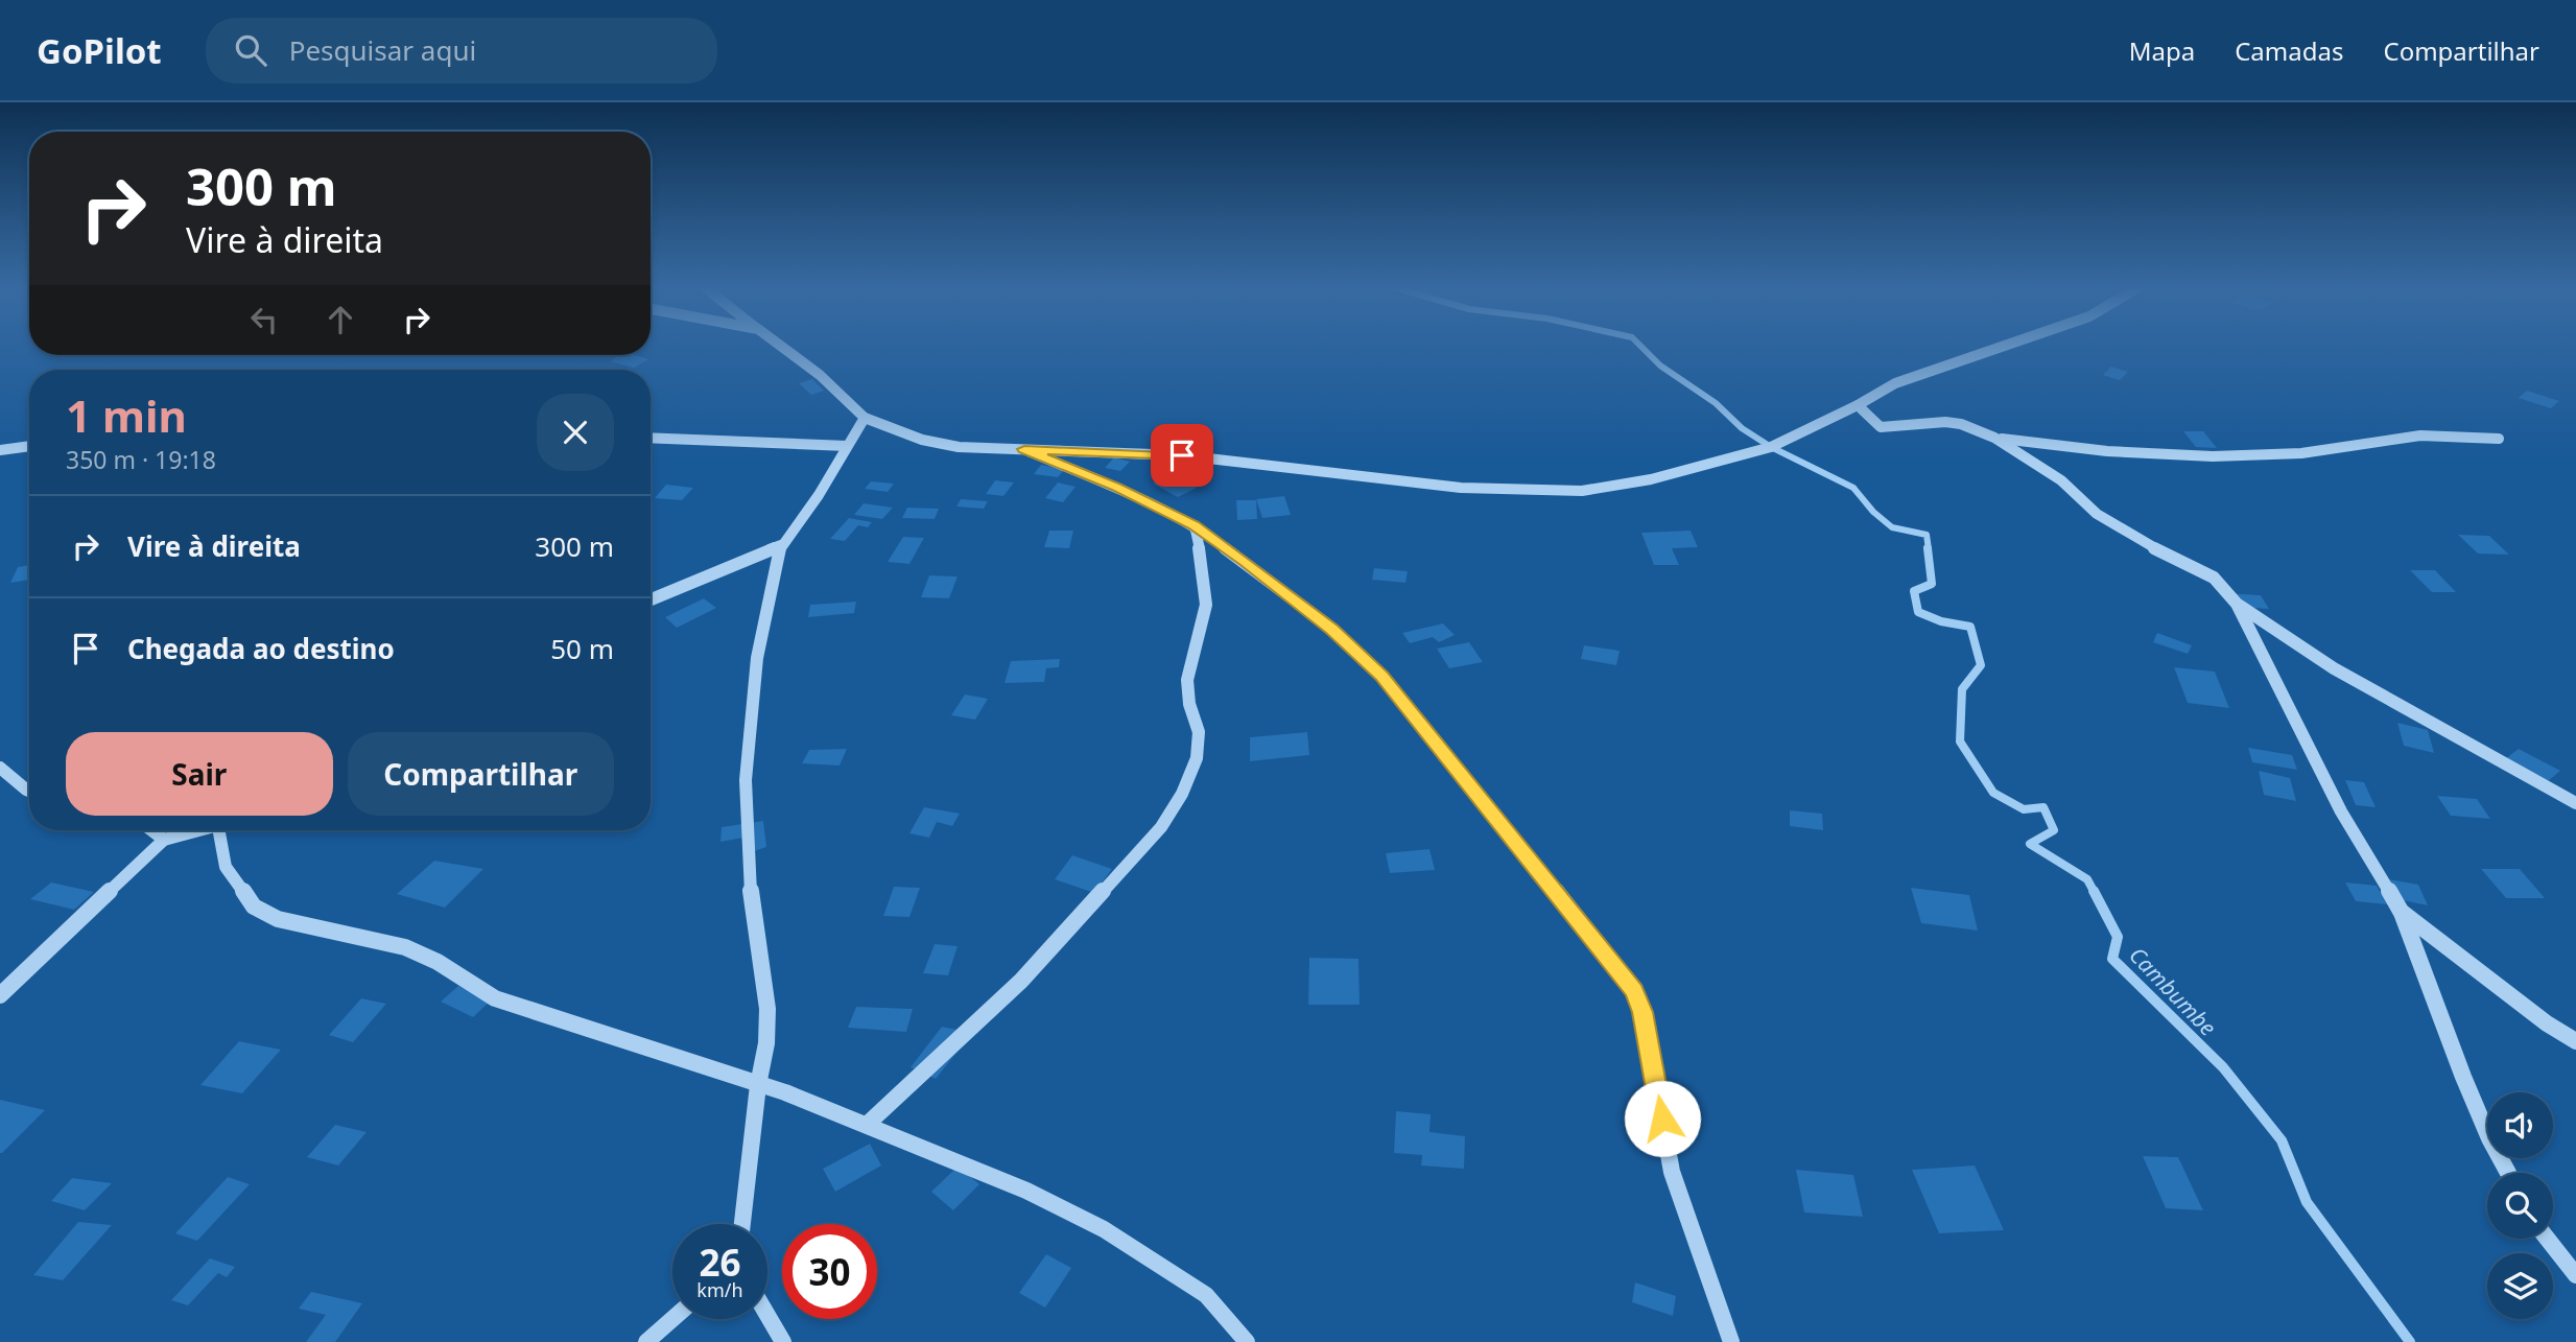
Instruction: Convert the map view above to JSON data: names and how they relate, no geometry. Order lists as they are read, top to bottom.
{
  "water": ["Cambumbe"],
  "page": {
    "header": "GoPilot",
    "search": "Pesquisar aqui",
    "nav": ["Mapa", "Camadas", "Compartilhar"],
    "turn": ["300 m", "Vire à direita"],
    "heading": ["1 min", "350 m · 19:18"],
    "list": [
      {
        "name": "Vire à direita",
        "value": "300 m"
      },
      {
        "name": "Chegada ao destino",
        "value": "50 m"
      }
    ],
    "buttons": ["Sair", "Compartilhar"],
    "speed": "26 km/h",
    "limit": "30"
  }
}
